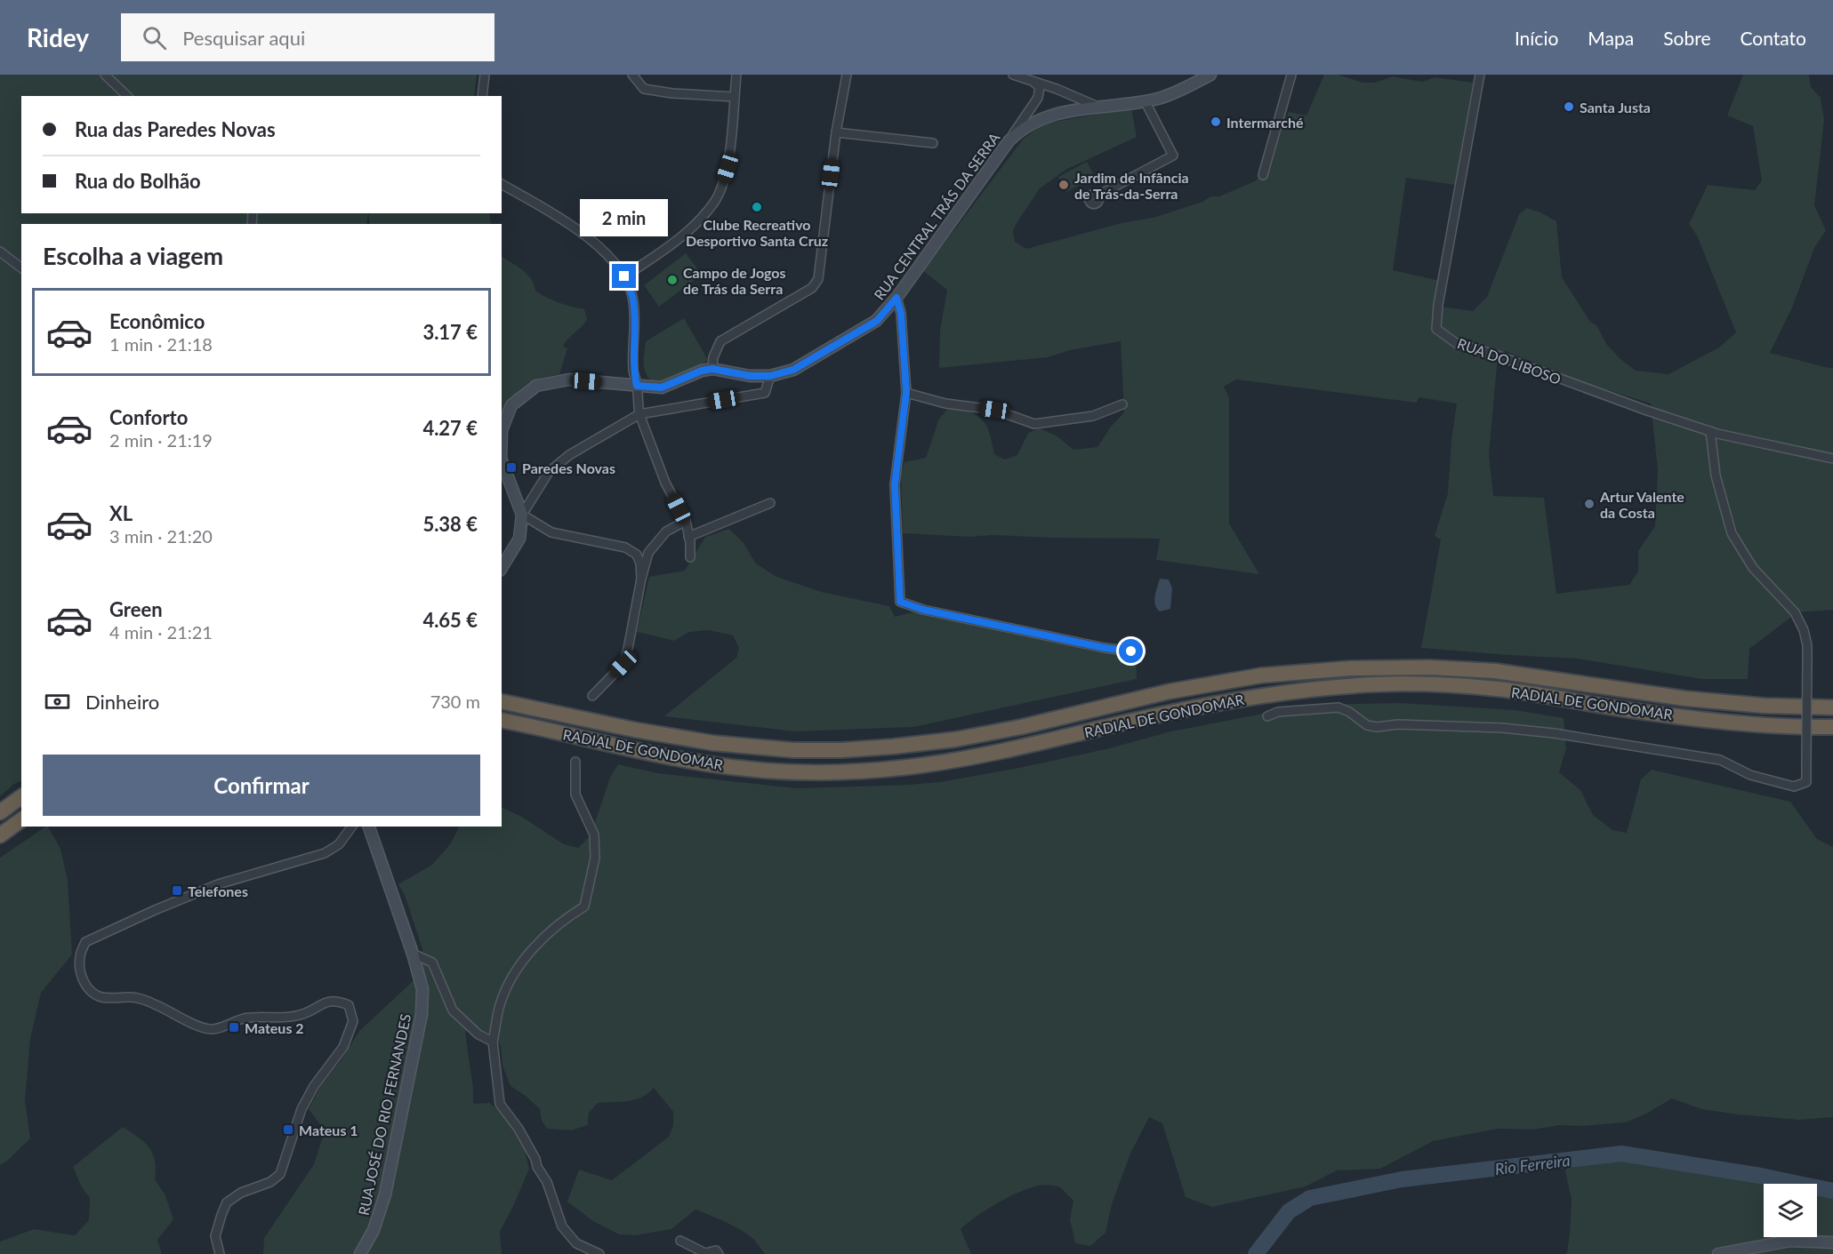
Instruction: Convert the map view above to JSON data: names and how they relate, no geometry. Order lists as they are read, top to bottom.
{
  "streets": {
    "highway": ["RADIAL DE GONDOMAR"],
    "main road": ["RUA CENTRAL TRÁS DA SERRA", "RUA JOSÉ DO RIO FERNANDES"],
    "street": ["RUA DO LIBOSO"]
  },
  "water": ["Rio Ferreira"],
  "places": {
    "other": [
      "Santa Justa",
      "Intermarché",
      "Jardim de Infância de Trás-da-Serra",
      "Clube Recreativo Desportivo Santa Cruz",
      "Campo de Jogos de Trás da Serra",
      "Artur Valente da Costa"
    ],
    "transit": [
      "Paredes Novas",
      "Telefones",
      "Mateus 2",
      "Mateus 1"
    ]
  },
  "page": {
    "header": "Ridey",
    "search": "Pesquisar aqui",
    "nav": [
      "Início",
      "Mapa",
      "Sobre",
      "Contato"
    ],
    "banner": ["Rua das Paredes Novas", "Rua do Bolhão"],
    "bubble": "2 min",
    "heading": "Escolha a viagem",
    "list": [
      {
        "name": "Econômico",
        "note": "1 min · 21:18",
        "value": "3.17 €"
      },
      {
        "name": "Conforto",
        "note": "2 min · 21:19",
        "value": "4.27 €"
      },
      {
        "name": "XL",
        "note": "3 min · 21:20",
        "value": "5.38 €"
      },
      {
        "name": "Green",
        "note": "4 min · 21:21",
        "value": "4.65 €"
      }
    ],
    "pay": ["Dinheiro", "730 m"],
    "buttons": "Confirmar"
  }
}
